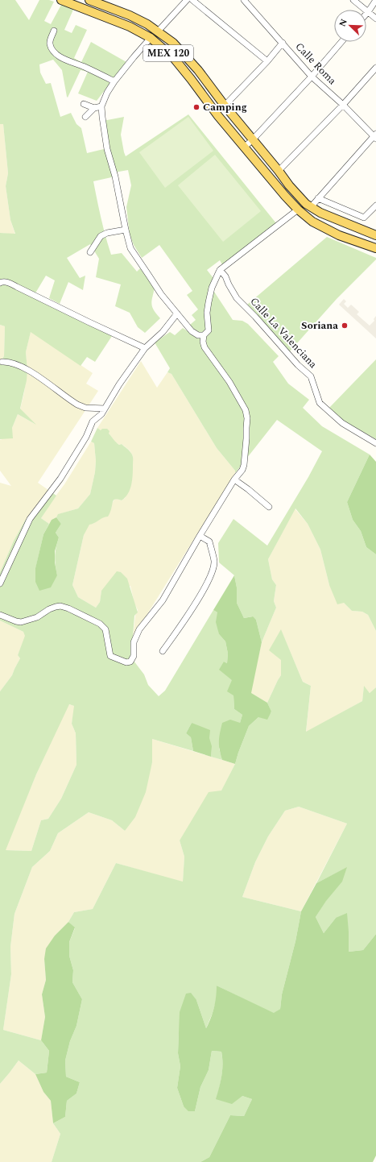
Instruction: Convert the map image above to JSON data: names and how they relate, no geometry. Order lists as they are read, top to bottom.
{
  "streets": {
    "main road": ["MEX 120"],
    "street": ["Calle Roma", "Calle La Valenciana"]
  },
  "places": ["Camping", "Soriana"],
  "north": "top left"
}
